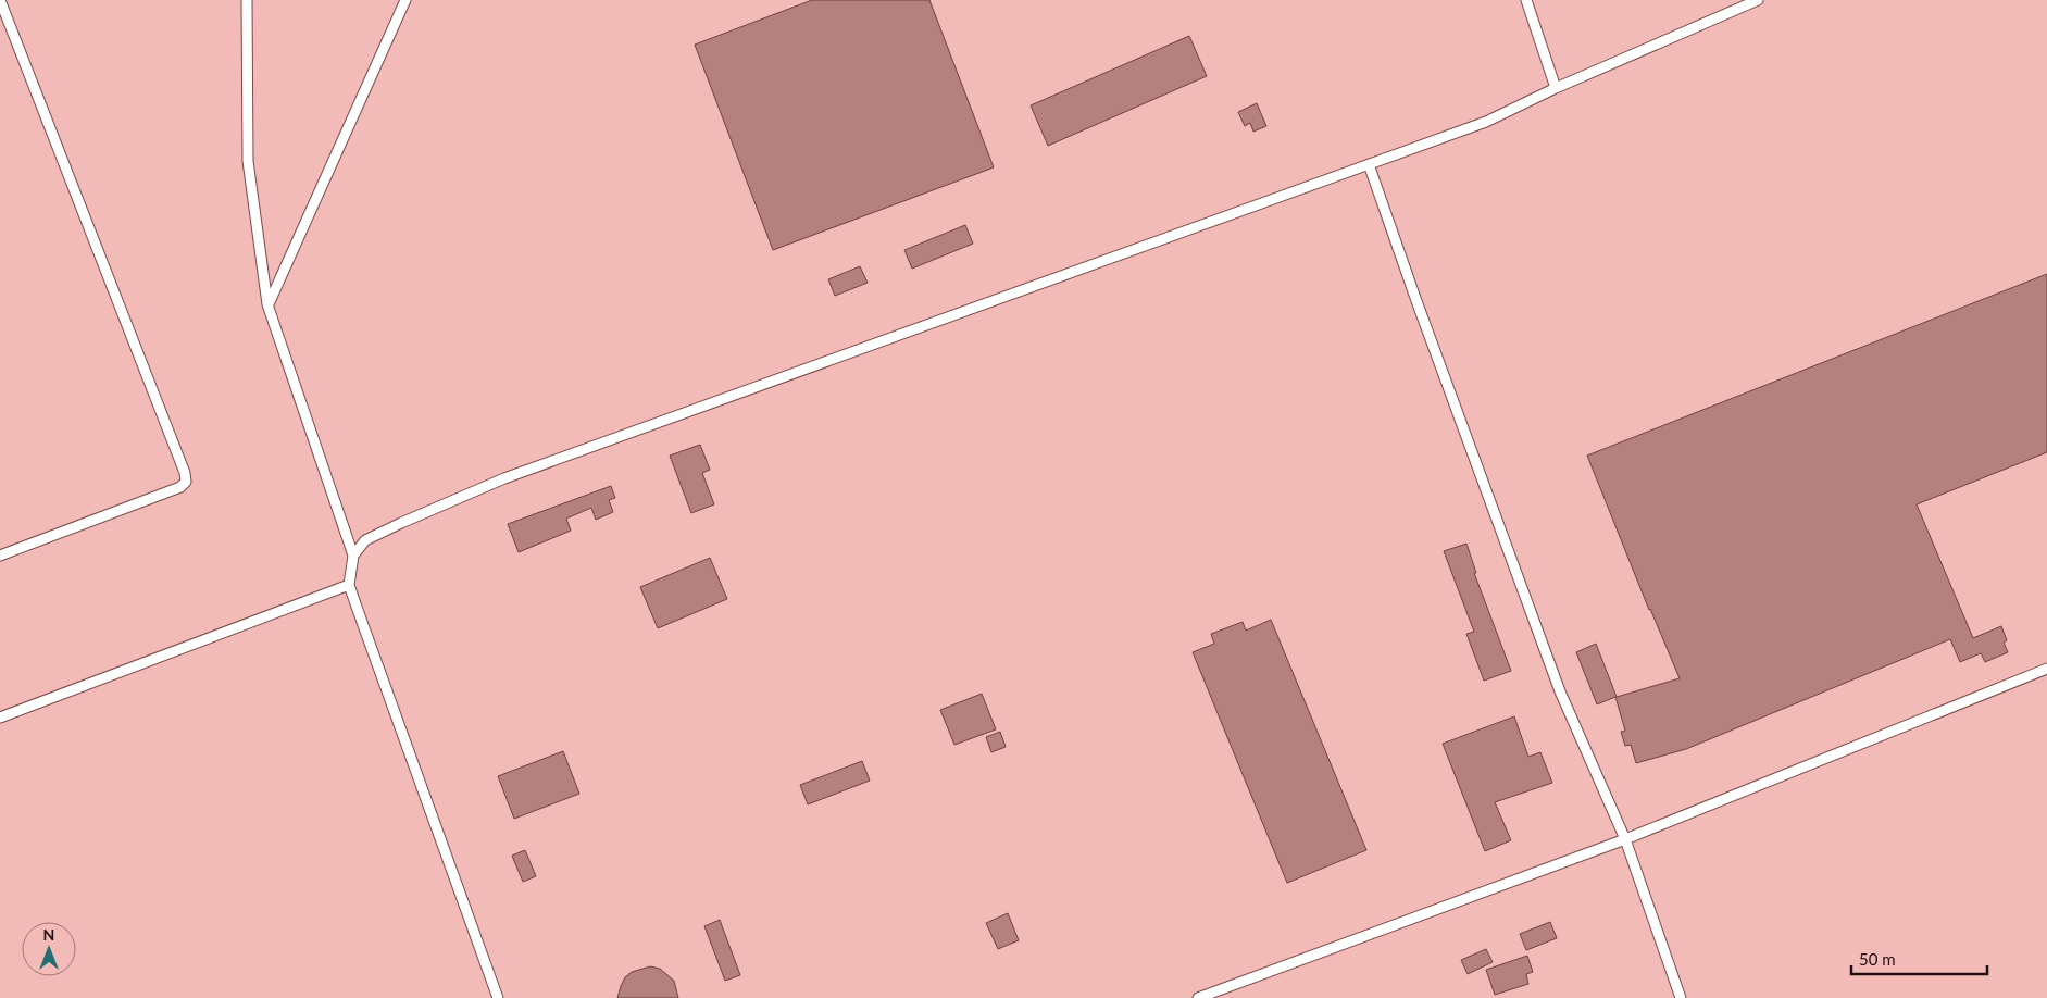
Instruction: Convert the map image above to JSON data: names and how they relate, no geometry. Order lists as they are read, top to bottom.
{
  "scale_bar": "50 m",
  "north": "top"
}
